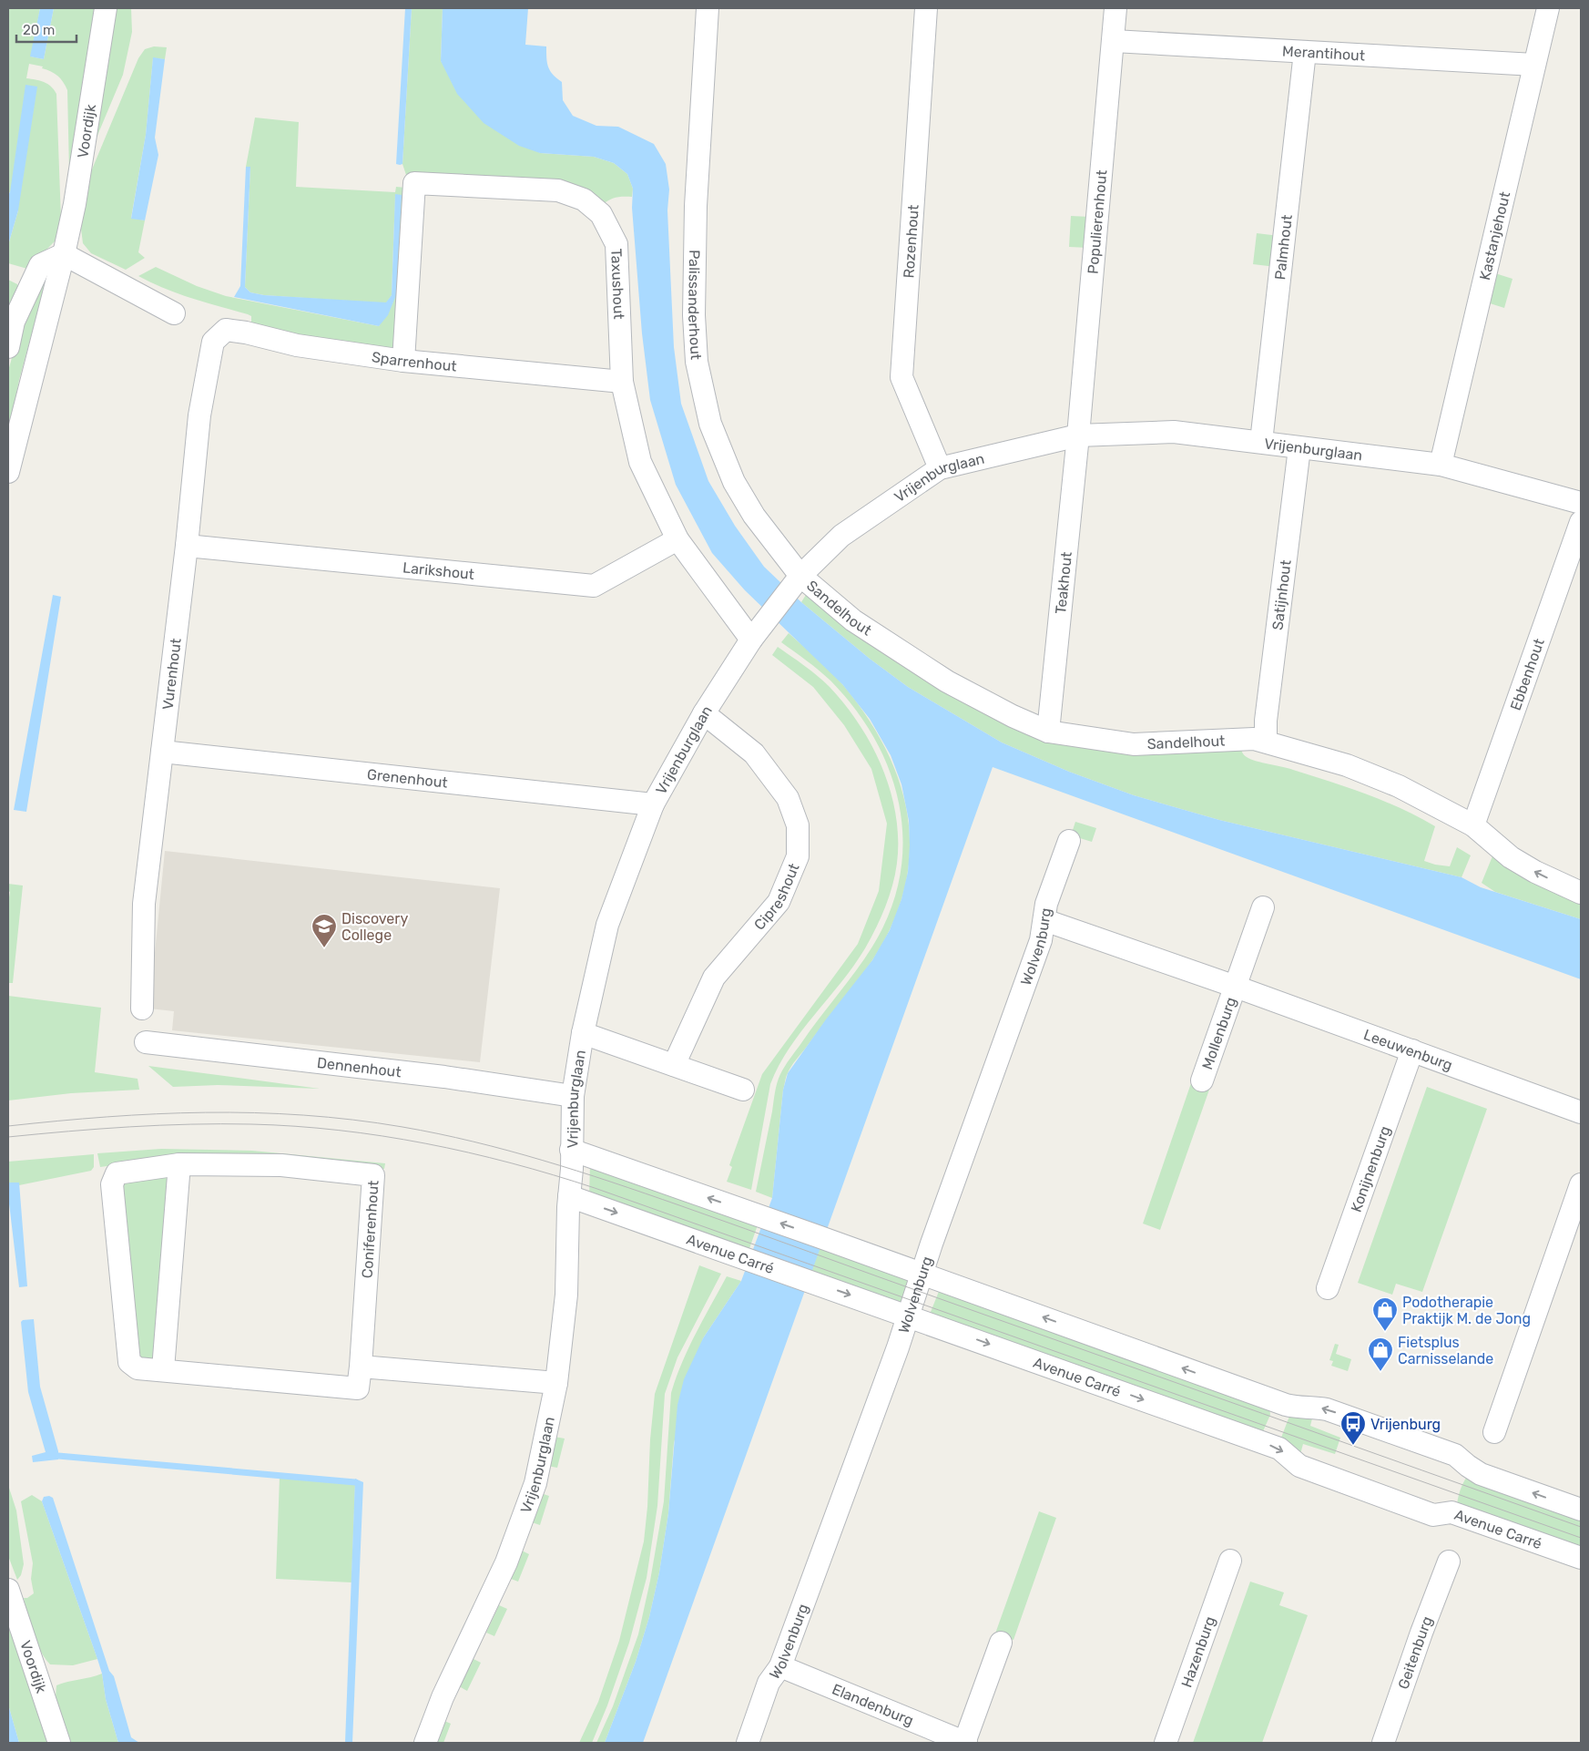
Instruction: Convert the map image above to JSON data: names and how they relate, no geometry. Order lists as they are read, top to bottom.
{
  "streets": {
    "street": [
      "Merantihout",
      "Voordijk",
      "Populierenhout",
      "Kastanjehout",
      "Rozenhout",
      "Palmhout",
      "Taxushout",
      "Palissanderhout",
      "Sparrenhout",
      "Vrijenburglaan",
      "Larikshout",
      "Teakhout",
      "Satijnhout",
      "Sandelhout",
      "Vurenhout",
      "Ebbenhout",
      "Grenenhout",
      "Cipreshout",
      "Wolvenburg",
      "Mollenburg",
      "Leeuwenburg",
      "Dennenhout",
      "Konijnenburg",
      "Coniferenhout",
      "Avenue Carré",
      "Hazenburg",
      "Geitenburg",
      "Elandenburg"
    ]
  },
  "crossings": [
    ["Merantihout", "Populierenhout"],
    ["Merantihout", "Kastanjehout"],
    ["Merantihout", "Palmhout"],
    ["Populierenhout", "Vrijenburglaan"],
    ["Populierenhout", "Teakhout"],
    ["Kastanjehout", "Vrijenburglaan"],
    ["Rozenhout", "Vrijenburglaan"],
    ["Palmhout", "Vrijenburglaan"],
    ["Taxushout", "Sparrenhout"],
    ["Taxushout", "Vrijenburglaan"],
    ["Taxushout", "Larikshout"],
    ["Palissanderhout", "Vrijenburglaan"],
    ["Palissanderhout", "Sandelhout"],
    ["Sparrenhout", "Vurenhout"],
    ["Vrijenburglaan", "Teakhout"],
    ["Vrijenburglaan", "Satijnhout"],
    ["Vrijenburglaan", "Sandelhout"],
    ["Vrijenburglaan", "Grenenhout"],
    ["Vrijenburglaan", "Cipreshout"],
    ["Vrijenburglaan", "Dennenhout"],
    ["Vrijenburglaan", "Avenue Carré"],
    ["Larikshout", "Vurenhout"],
    ["Teakhout", "Sandelhout"],
    ["Satijnhout", "Sandelhout"],
    ["Sandelhout", "Ebbenhout"],
    ["Vurenhout", "Grenenhout"],
    ["Wolvenburg", "Leeuwenburg"],
    ["Wolvenburg", "Avenue Carré"],
    ["Wolvenburg", "Elandenburg"],
    ["Mollenburg", "Leeuwenburg"],
    ["Leeuwenburg", "Konijnenburg"]
  ],
  "places": {
    "school or university": ["Discovery College"],
    "shop": ["Podotherapie Praktijk M. de Jong", "Fietsplus Carnisselande"],
    "bus stop": ["Vrijenburg"]
  },
  "scale_bar": "20 m"
}
